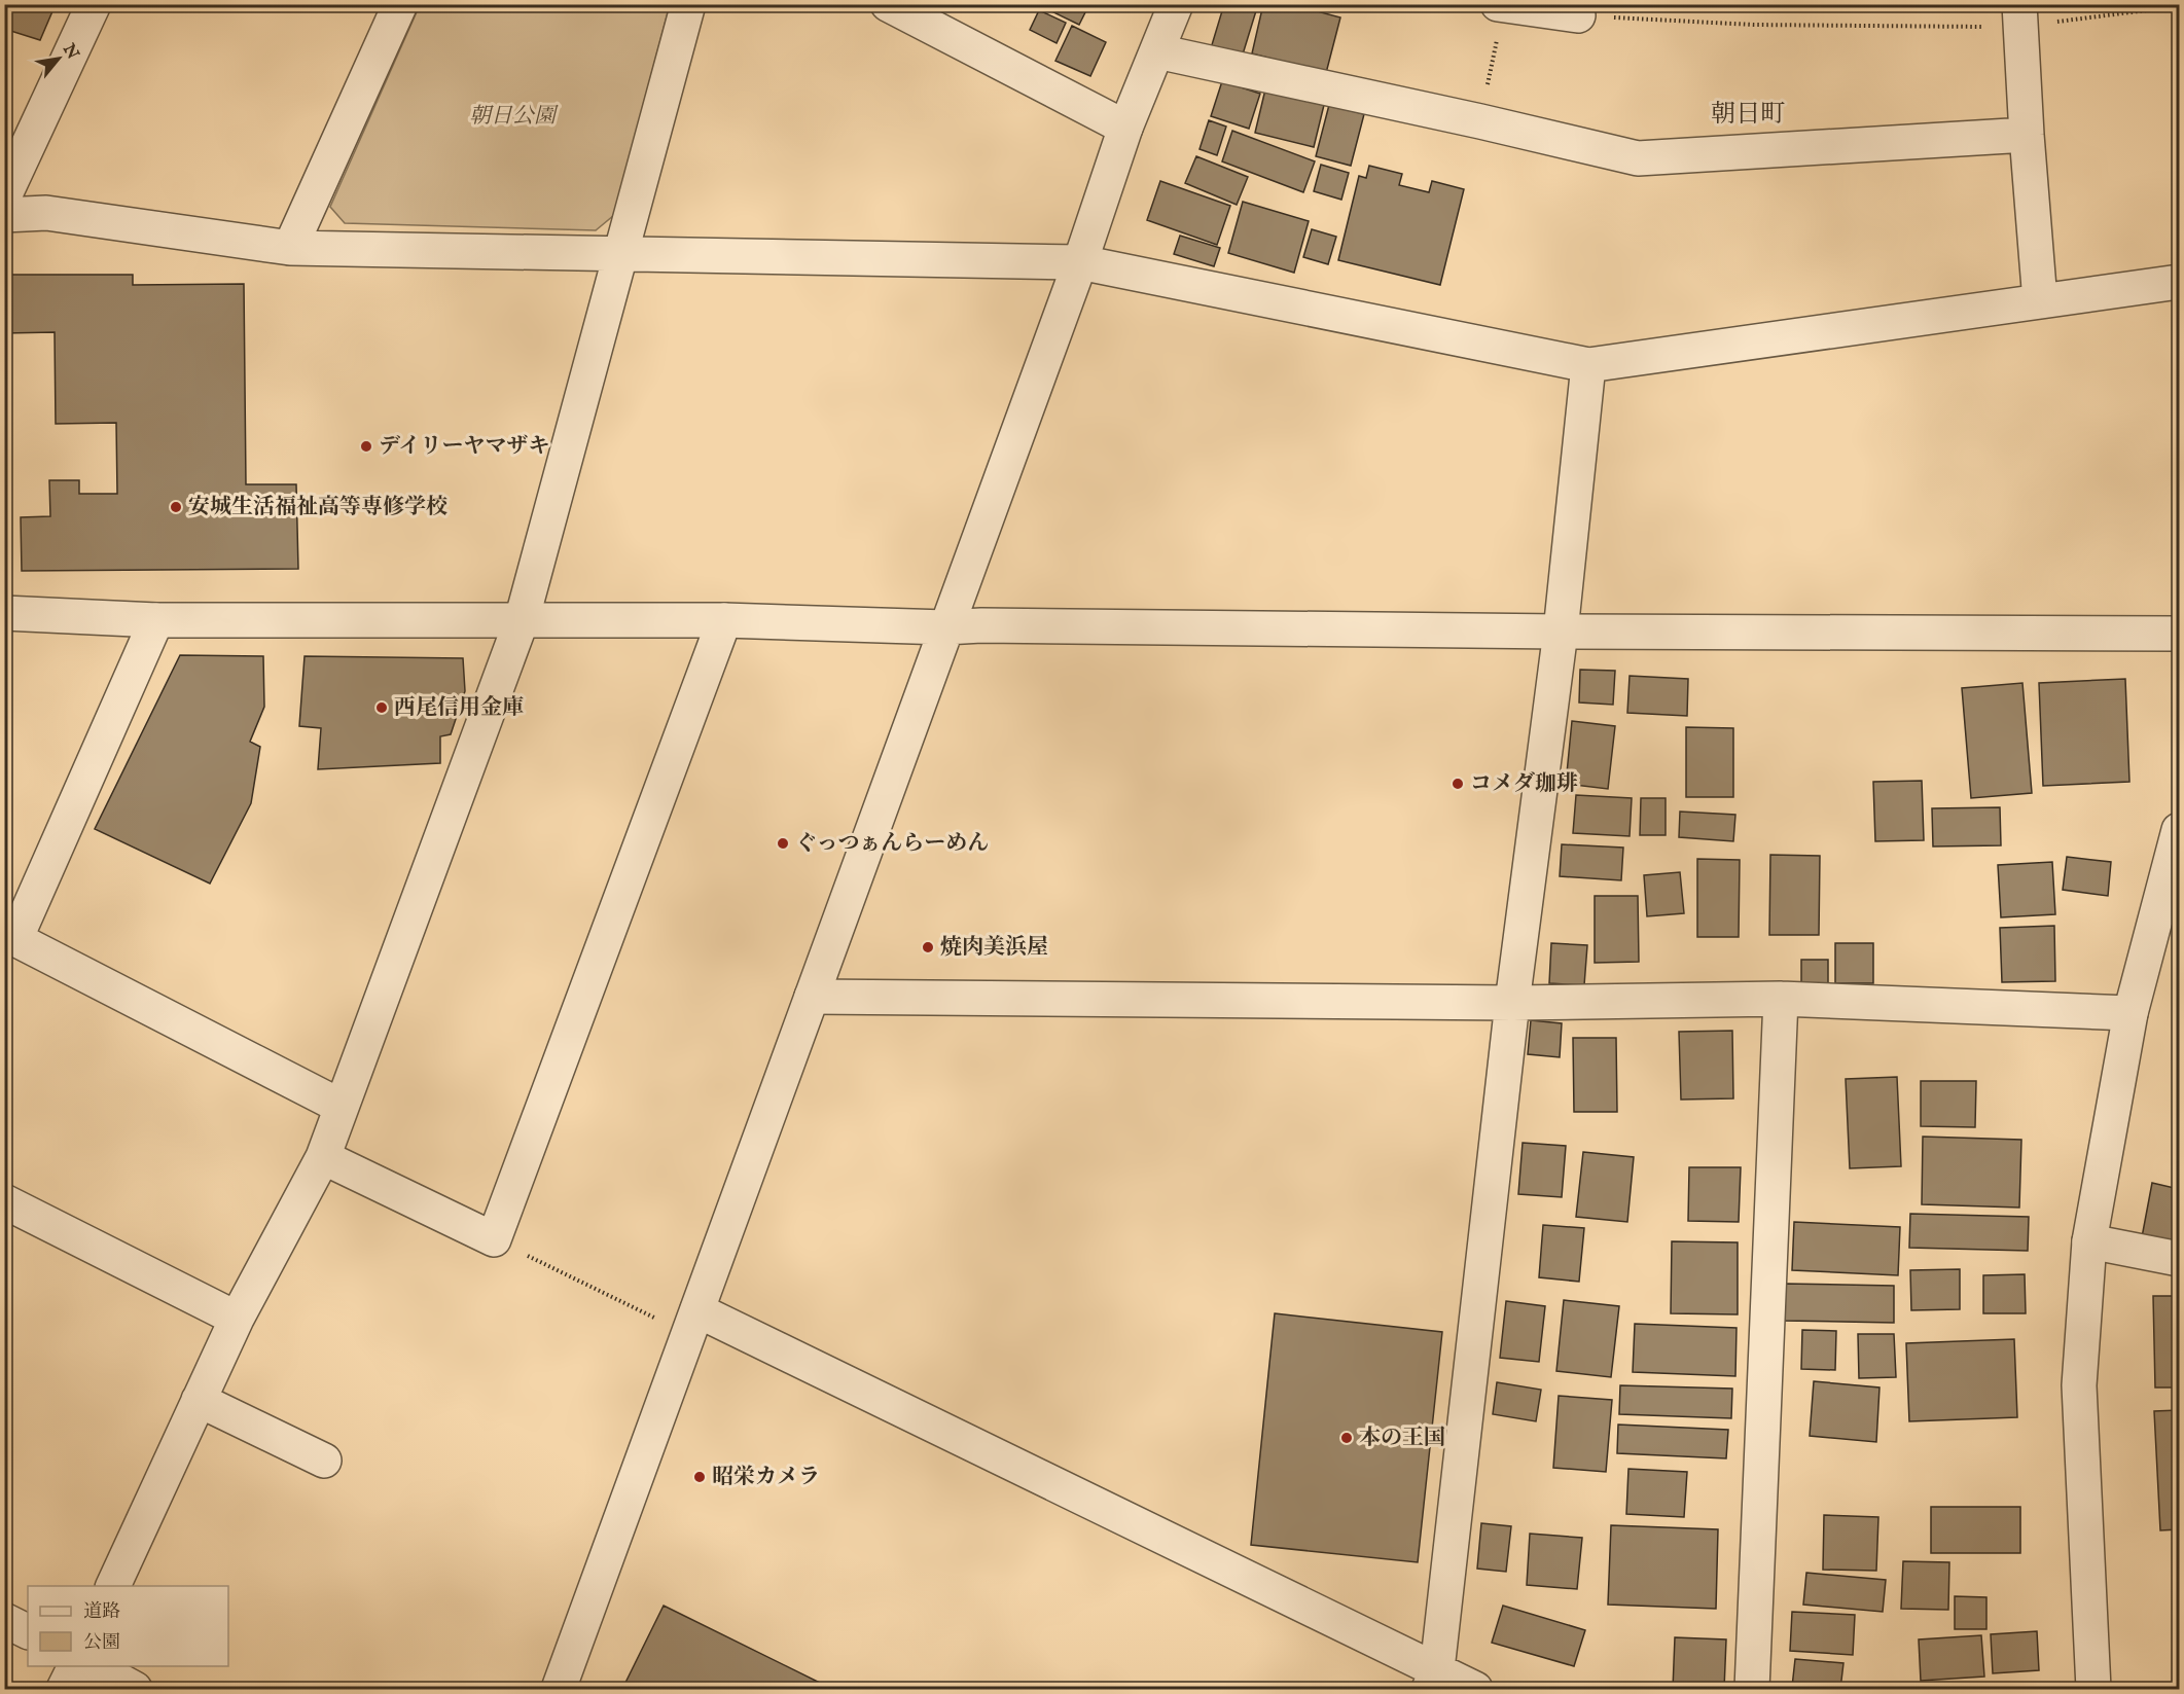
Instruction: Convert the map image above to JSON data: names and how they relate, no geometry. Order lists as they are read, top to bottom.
{
  "districts": ["朝日町"],
  "parks": ["朝日公園"],
  "places": [
    "デイリーヤマザキ",
    "安城生活福祉高等専修学校",
    "西尾信用金庫",
    "コメダ珈琲",
    "ぐっつぁんらーめん",
    "焼肉美浜屋",
    "本の王国",
    "昭栄カメラ"
  ],
  "legend": ["道路", "公園"],
  "north": "top right"
}
